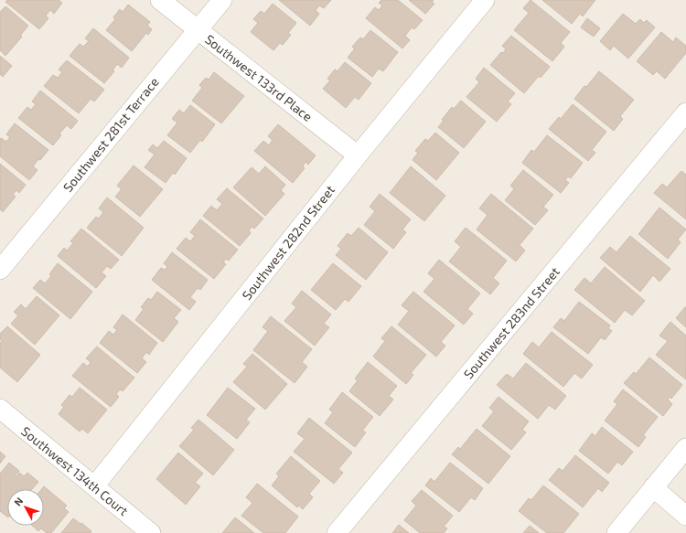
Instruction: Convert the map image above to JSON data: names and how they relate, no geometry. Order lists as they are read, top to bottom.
{
  "streets": {
    "street": [
      "Southwest 133rd Place",
      "Southwest 281st Terrace",
      "Southwest 282nd Street",
      "Southwest 283nd Street",
      "Southwest 134th Court"
    ]
  },
  "crossings": [
    ["Southwest 133rd Place", "Southwest 281st Terrace"],
    ["Southwest 133rd Place", "Southwest 282nd Street"],
    ["Southwest 282nd Street", "Southwest 134th Court"]
  ],
  "north": "top left"
}
